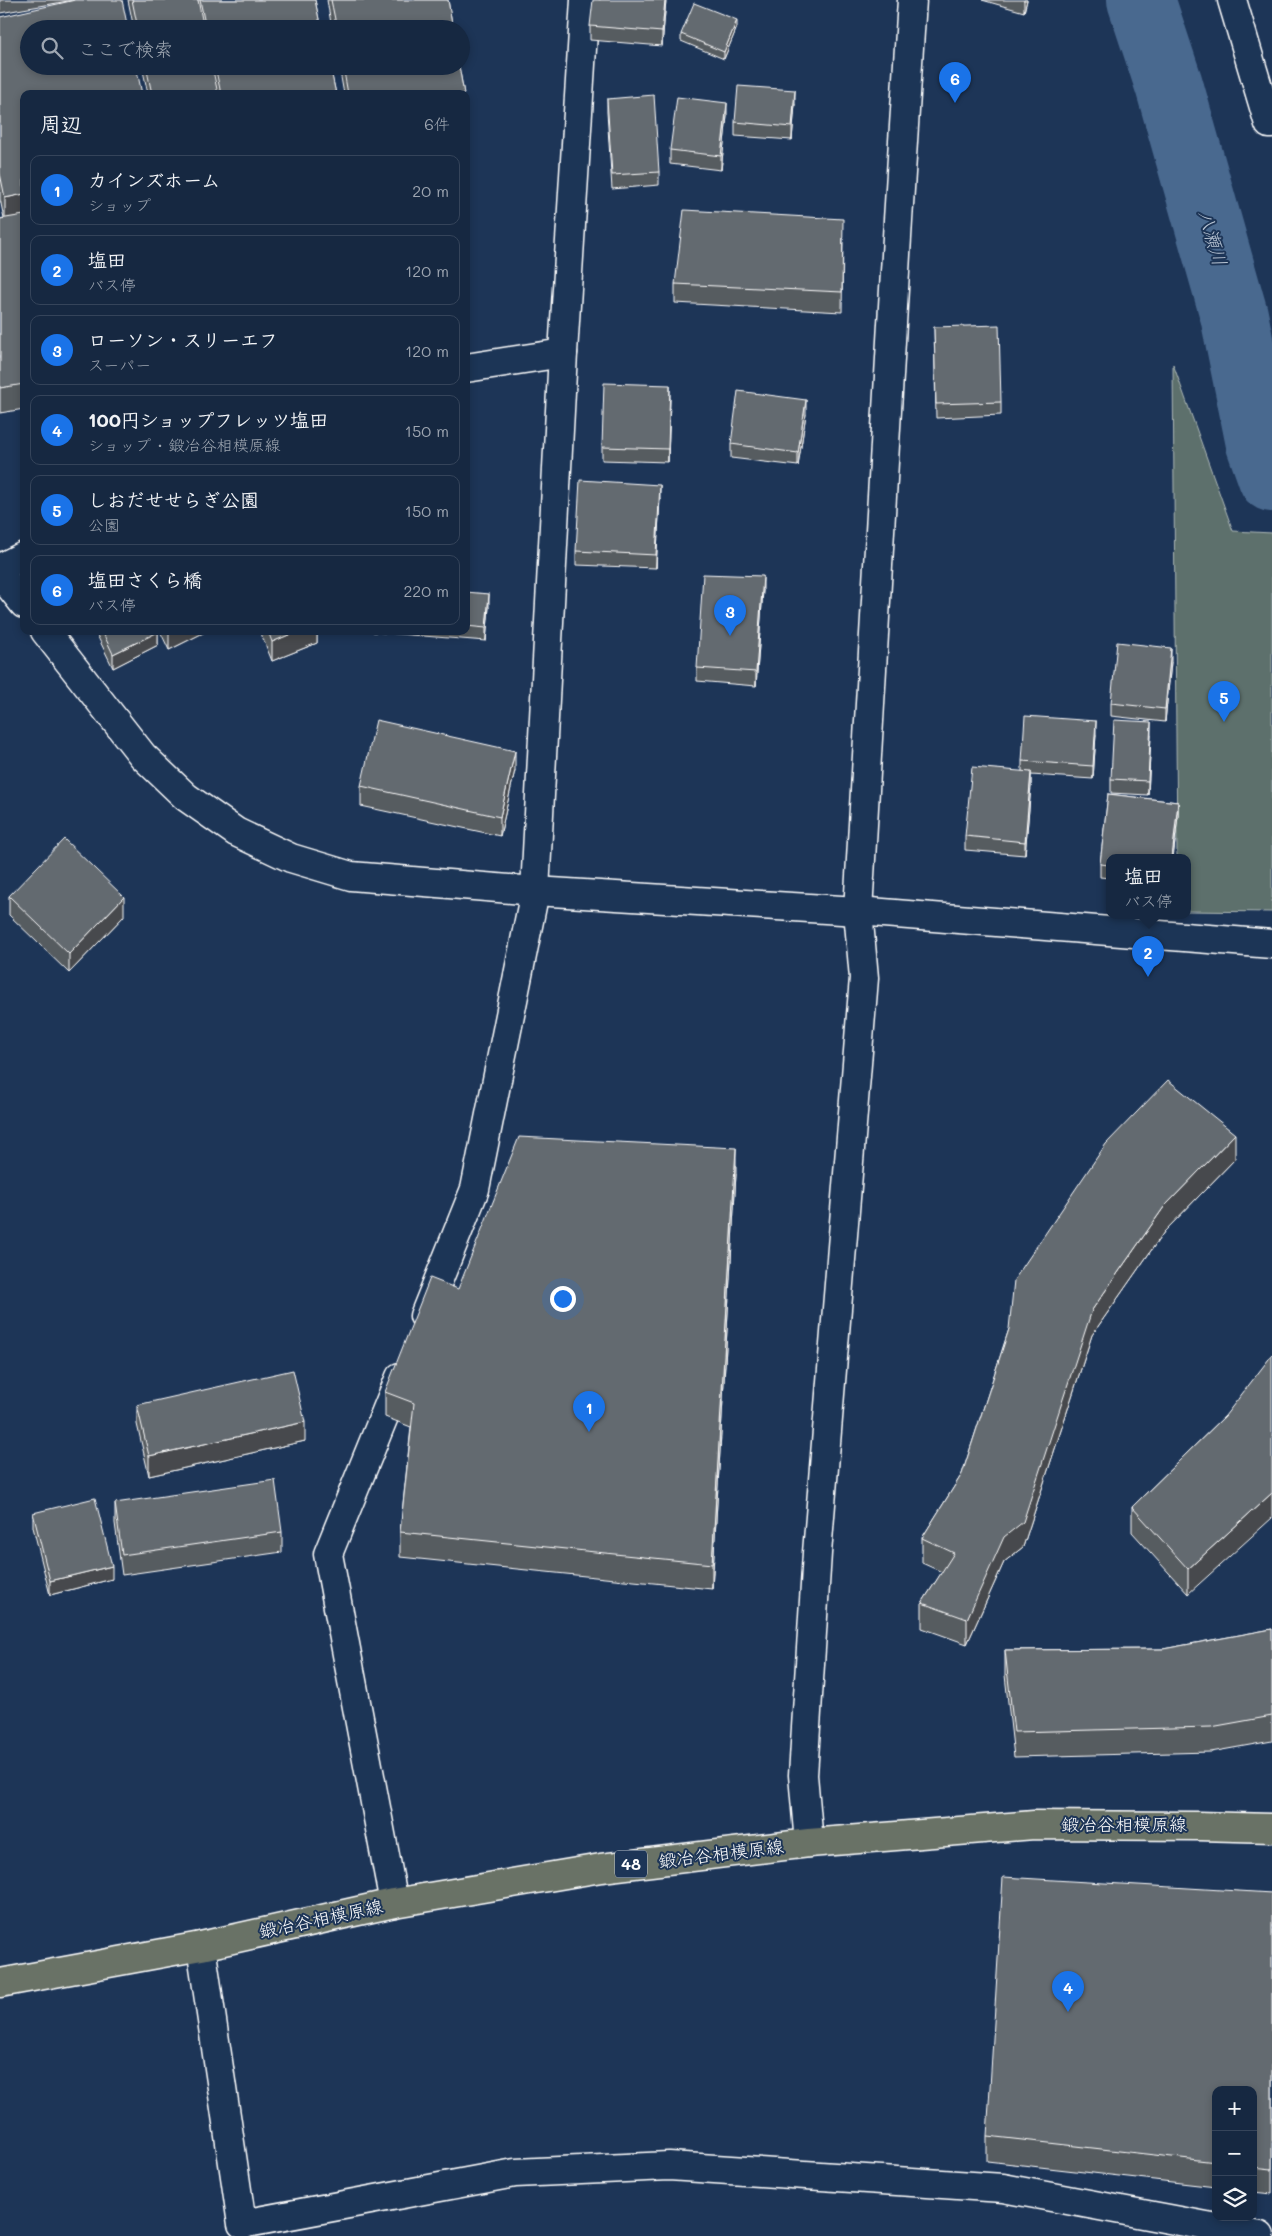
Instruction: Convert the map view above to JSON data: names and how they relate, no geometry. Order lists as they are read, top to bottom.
{
  "streets": {
    "main road": ["鍛冶谷相模原線", "48"]
  },
  "water": ["八瀬川"],
  "page": {
    "search": "ここで検索",
    "pins": [
      "6",
      "3",
      "5",
      "2",
      "1",
      "4"
    ],
    "heading": ["周辺", "6件"],
    "list": [
      {
        "mark": "1",
        "name": "カインズホーム",
        "note": "ショップ",
        "value": "20 m"
      },
      {
        "mark": "2",
        "name": "塩田",
        "note": "バス停",
        "value": "120 m"
      },
      {
        "mark": "3",
        "name": "ローソン・スリーエフ",
        "note": "スーパー",
        "value": "120 m"
      },
      {
        "mark": "4",
        "name": "100円ショップフレッツ塩田",
        "note": "ショップ · 鍛冶谷相模原線",
        "value": "150 m"
      },
      {
        "mark": "5",
        "name": "しおだせせらぎ公園",
        "note": "公園",
        "value": "150 m"
      },
      {
        "mark": "6",
        "name": "塩田さくら橋",
        "note": "バス停",
        "value": "220 m"
      }
    ],
    "popup": ["塩田", "バス停"],
    "map_buttons": ["+", "−"]
  }
}
